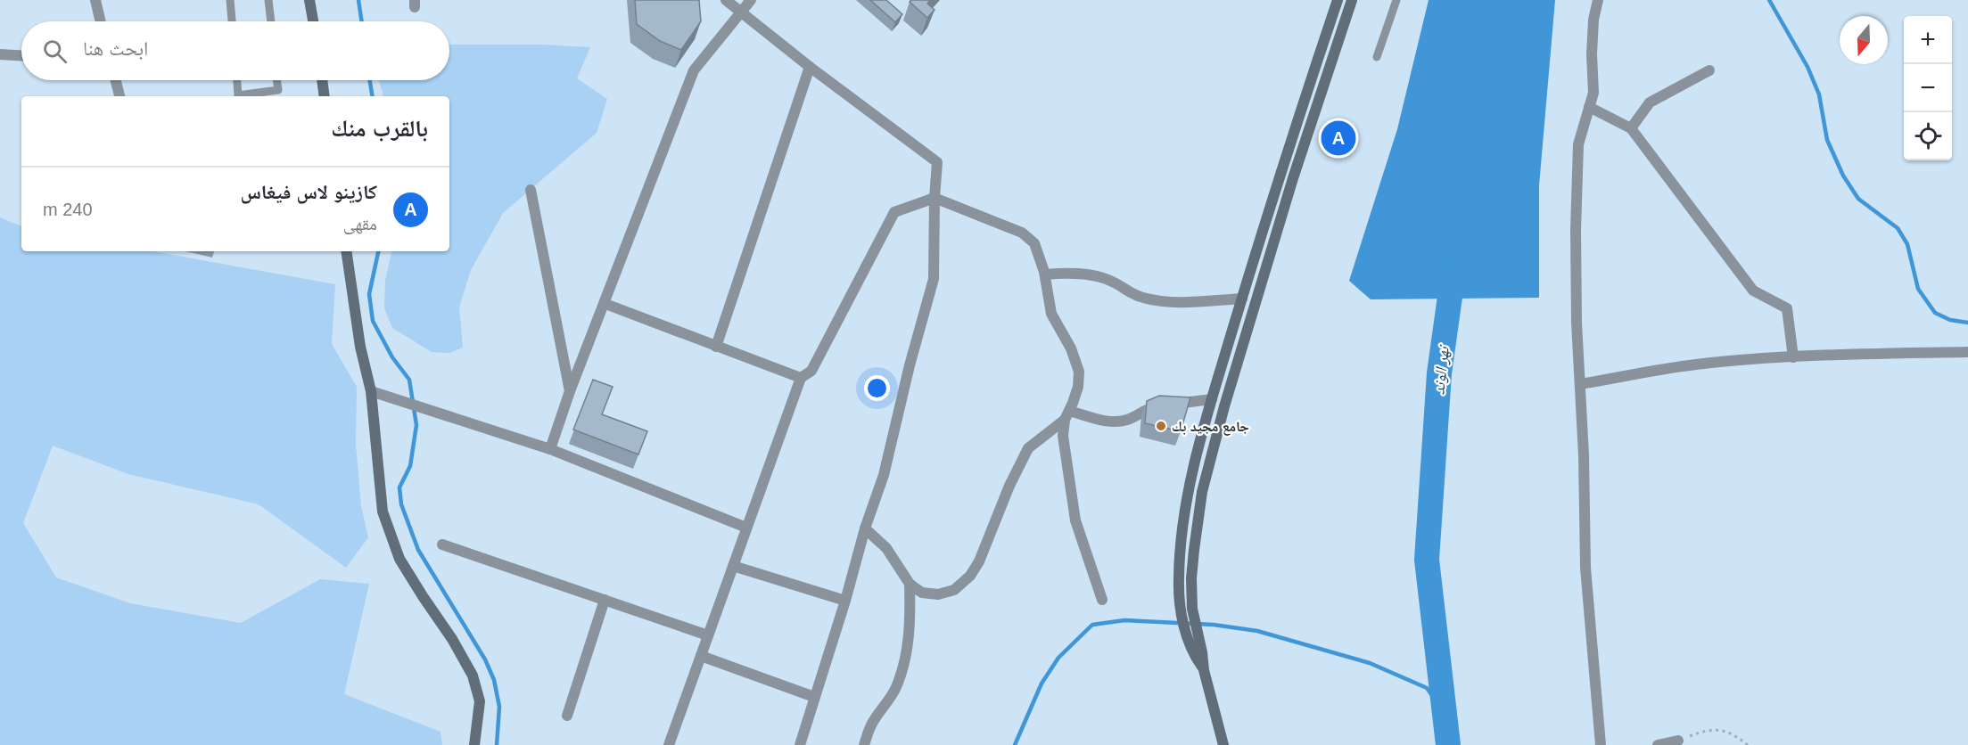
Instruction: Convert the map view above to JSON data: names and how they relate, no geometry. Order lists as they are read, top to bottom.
{
  "water": ["نهر الوند"],
  "places": ["جامع مجيد بك"],
  "north": "bottom",
  "page": {
    "map_buttons": ["+", "−"],
    "search": "ابحث هنا",
    "heading": "بالقرب منك",
    "pins": "A",
    "list": [
      {
        "mark": "A",
        "name": "كازينو لاس فيغاس",
        "note": "مقهى",
        "value": "240 m"
      }
    ]
  }
}
